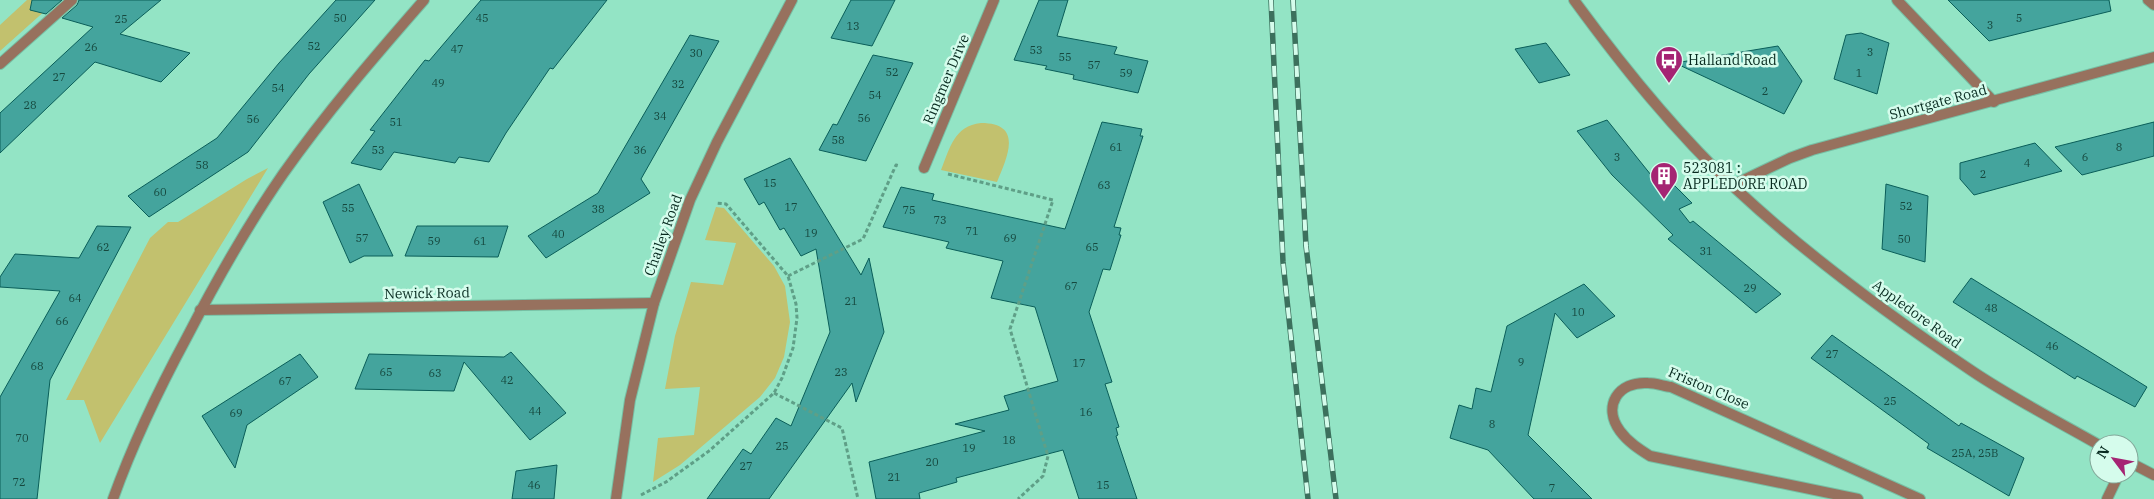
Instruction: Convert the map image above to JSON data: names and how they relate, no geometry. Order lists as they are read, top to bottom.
{
  "streets": {
    "street": [
      "Ringmer Drive",
      "Shortgate Road",
      "Chailey Road",
      "Newick Road",
      "Appledore Road",
      "Friston Close"
    ]
  },
  "crossings": [
    ["Shortgate Road", "Appledore Road"],
    ["Chailey Road", "Newick Road"]
  ],
  "places": {
    "bus stop": ["Halland Road"],
    "building": ["523081 : APPLEDORE ROAD"]
  },
  "house_numbers": [
    "50",
    "45",
    "5",
    "25",
    "3",
    "13",
    "52",
    "26",
    "47",
    "53",
    "3",
    "30",
    "55",
    "57",
    "52",
    "59",
    "1",
    "27",
    "49",
    "32",
    "54",
    "2",
    "54",
    "28",
    "34",
    "56",
    "56",
    "51",
    "58",
    "61",
    "8",
    "53",
    "36",
    "3",
    "6",
    "4",
    "58",
    "2",
    "15",
    "63",
    "60",
    "52",
    "17",
    "55",
    "38",
    "75",
    "73",
    "71",
    "19",
    "40",
    "57",
    "69",
    "50",
    "59",
    "61",
    "62",
    "65",
    "31",
    "67",
    "29",
    "64",
    "21",
    "48",
    "10",
    "66",
    "46",
    "27",
    "9",
    "17",
    "68",
    "65",
    "23",
    "63",
    "42",
    "67",
    "25",
    "44",
    "16",
    "69",
    "8",
    "70",
    "18",
    "25",
    "19",
    "25A, 25B",
    "20",
    "27",
    "21",
    "72",
    "46",
    "15",
    "7"
  ],
  "north": "top left"
}
